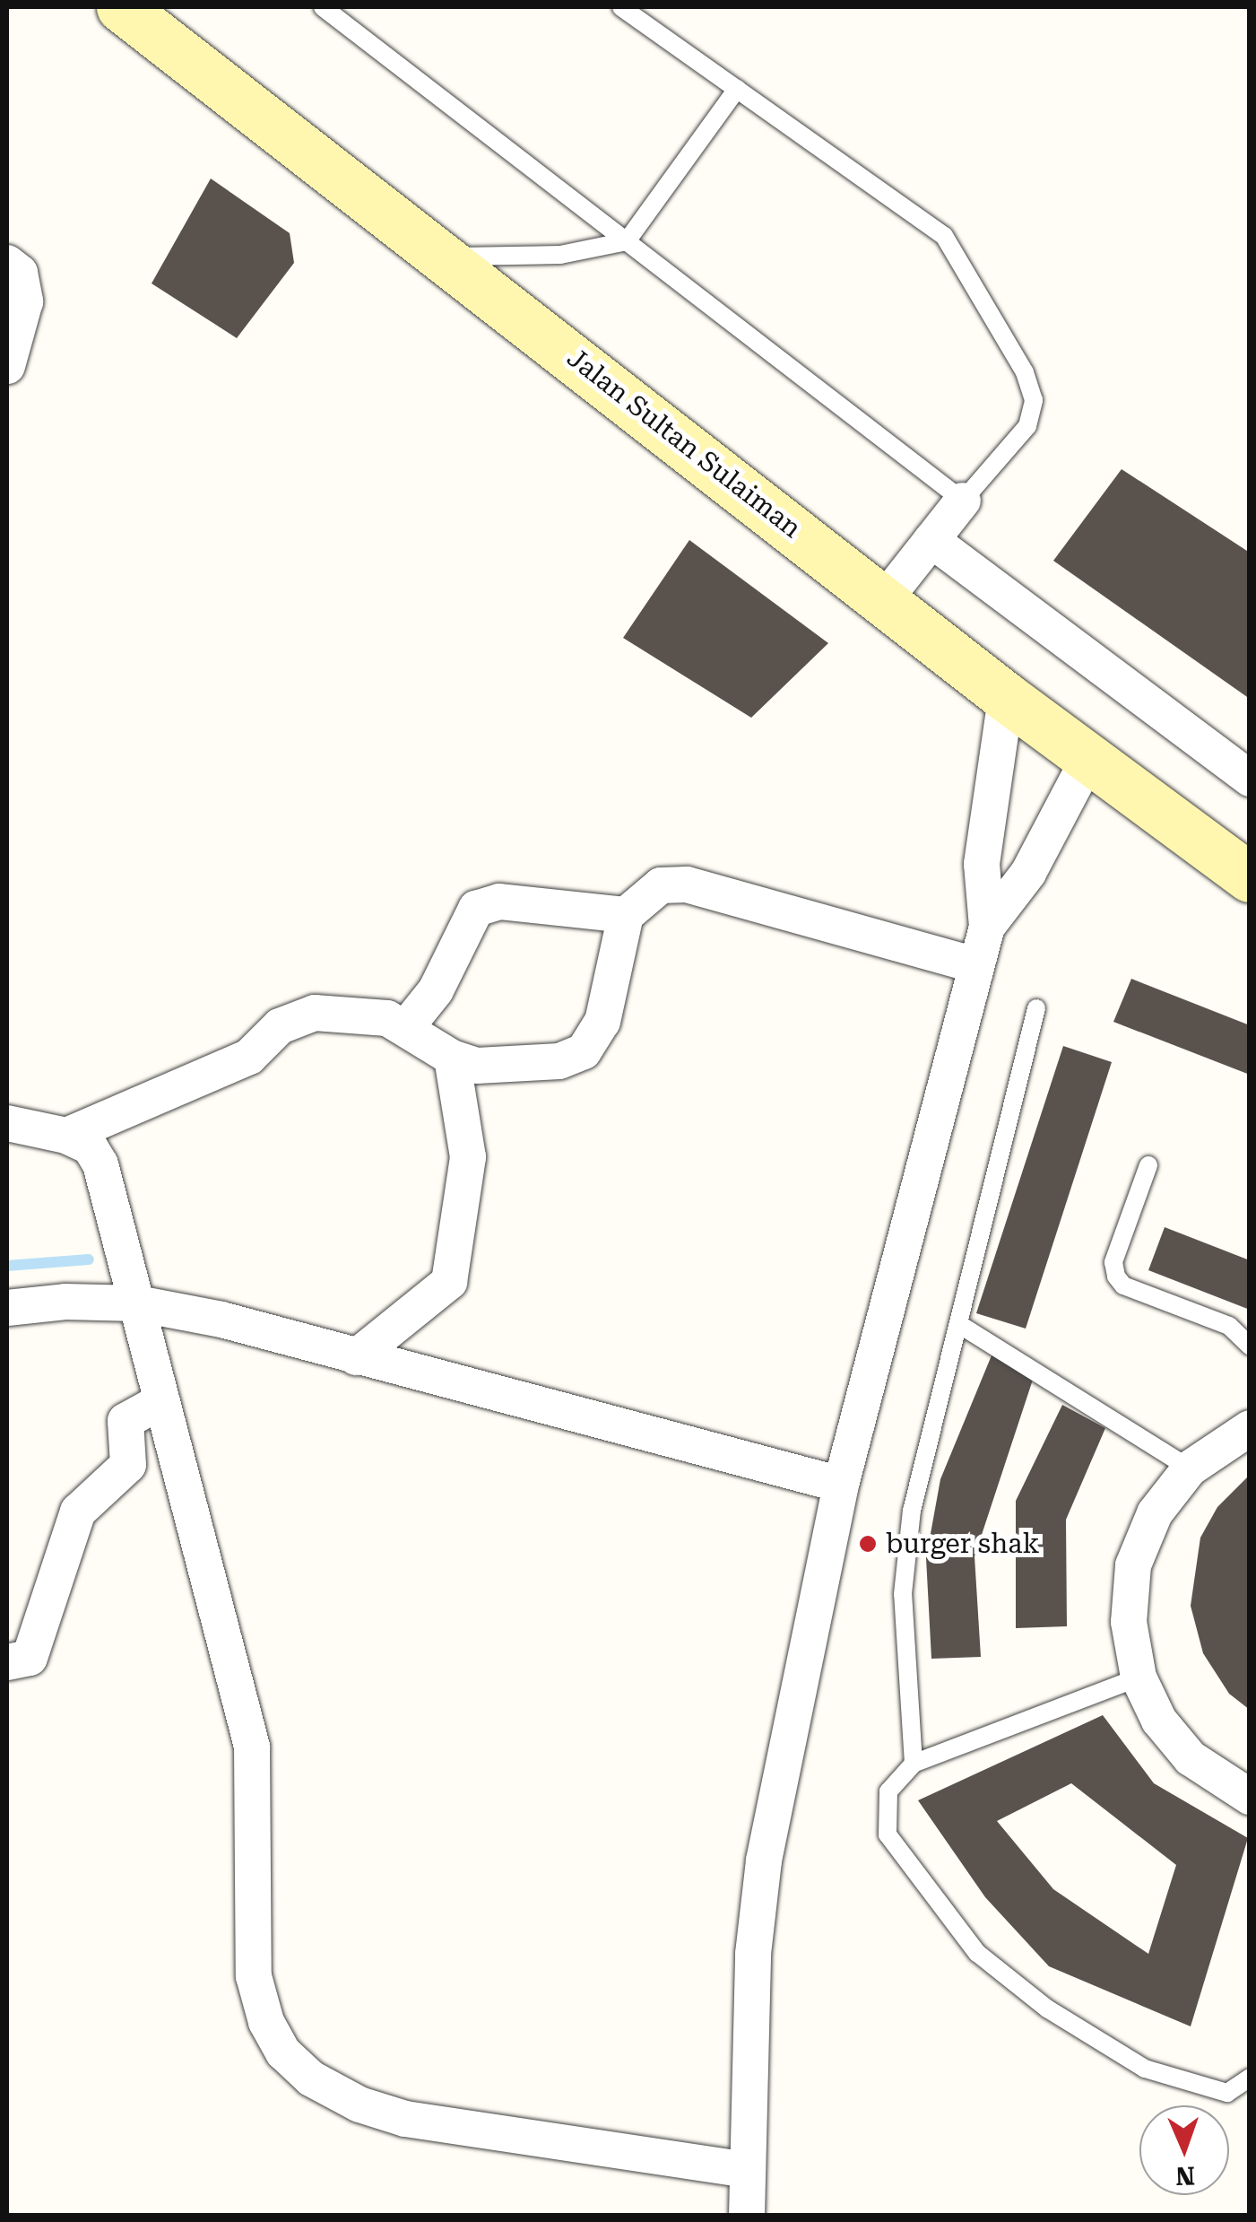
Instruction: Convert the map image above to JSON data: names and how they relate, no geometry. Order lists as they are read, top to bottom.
{
  "streets": {
    "street": ["Jalan Sultan Sulaiman"]
  },
  "places": ["burger shak"],
  "north": "bottom"
}
